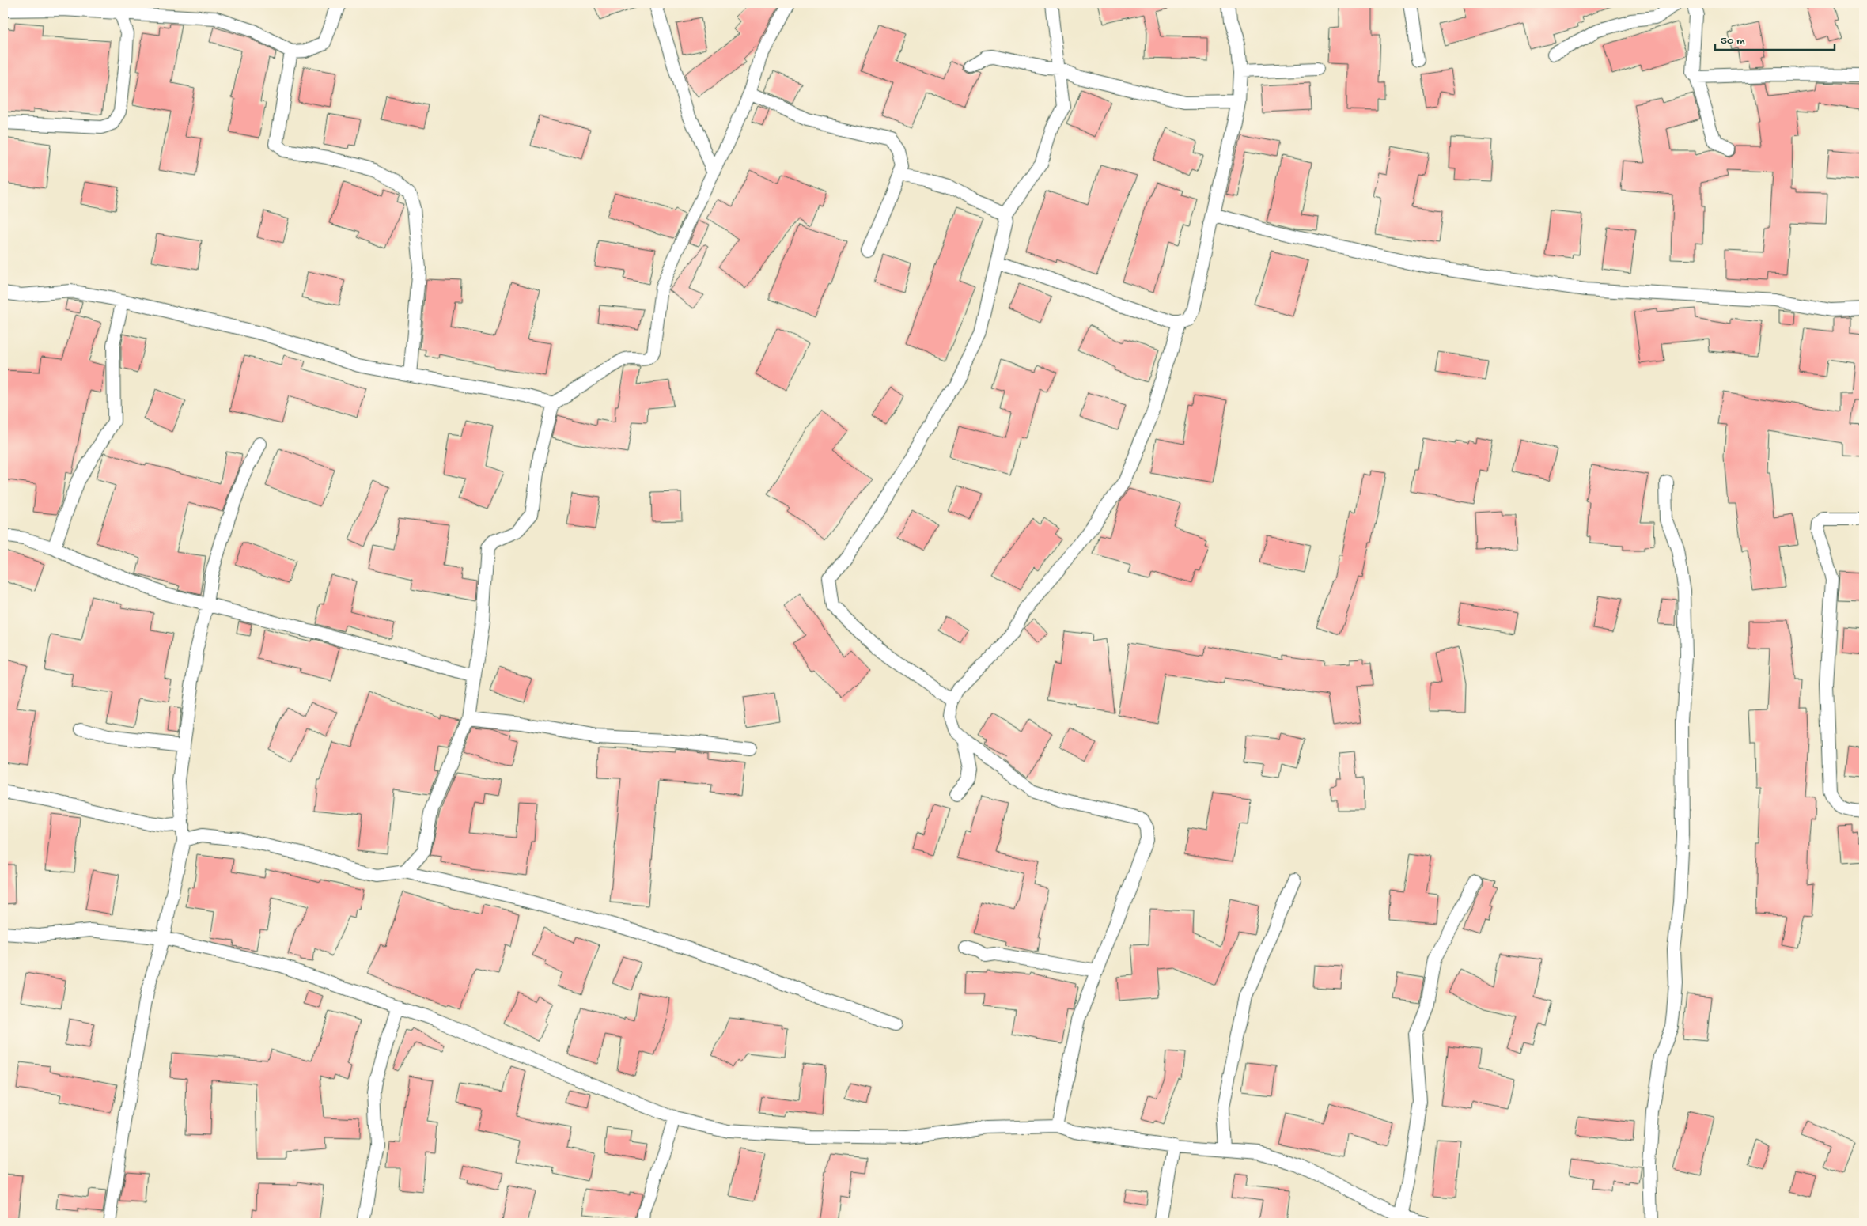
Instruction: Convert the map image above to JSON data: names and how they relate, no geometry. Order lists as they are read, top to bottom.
{
  "scale_bar": "50 m"
}
